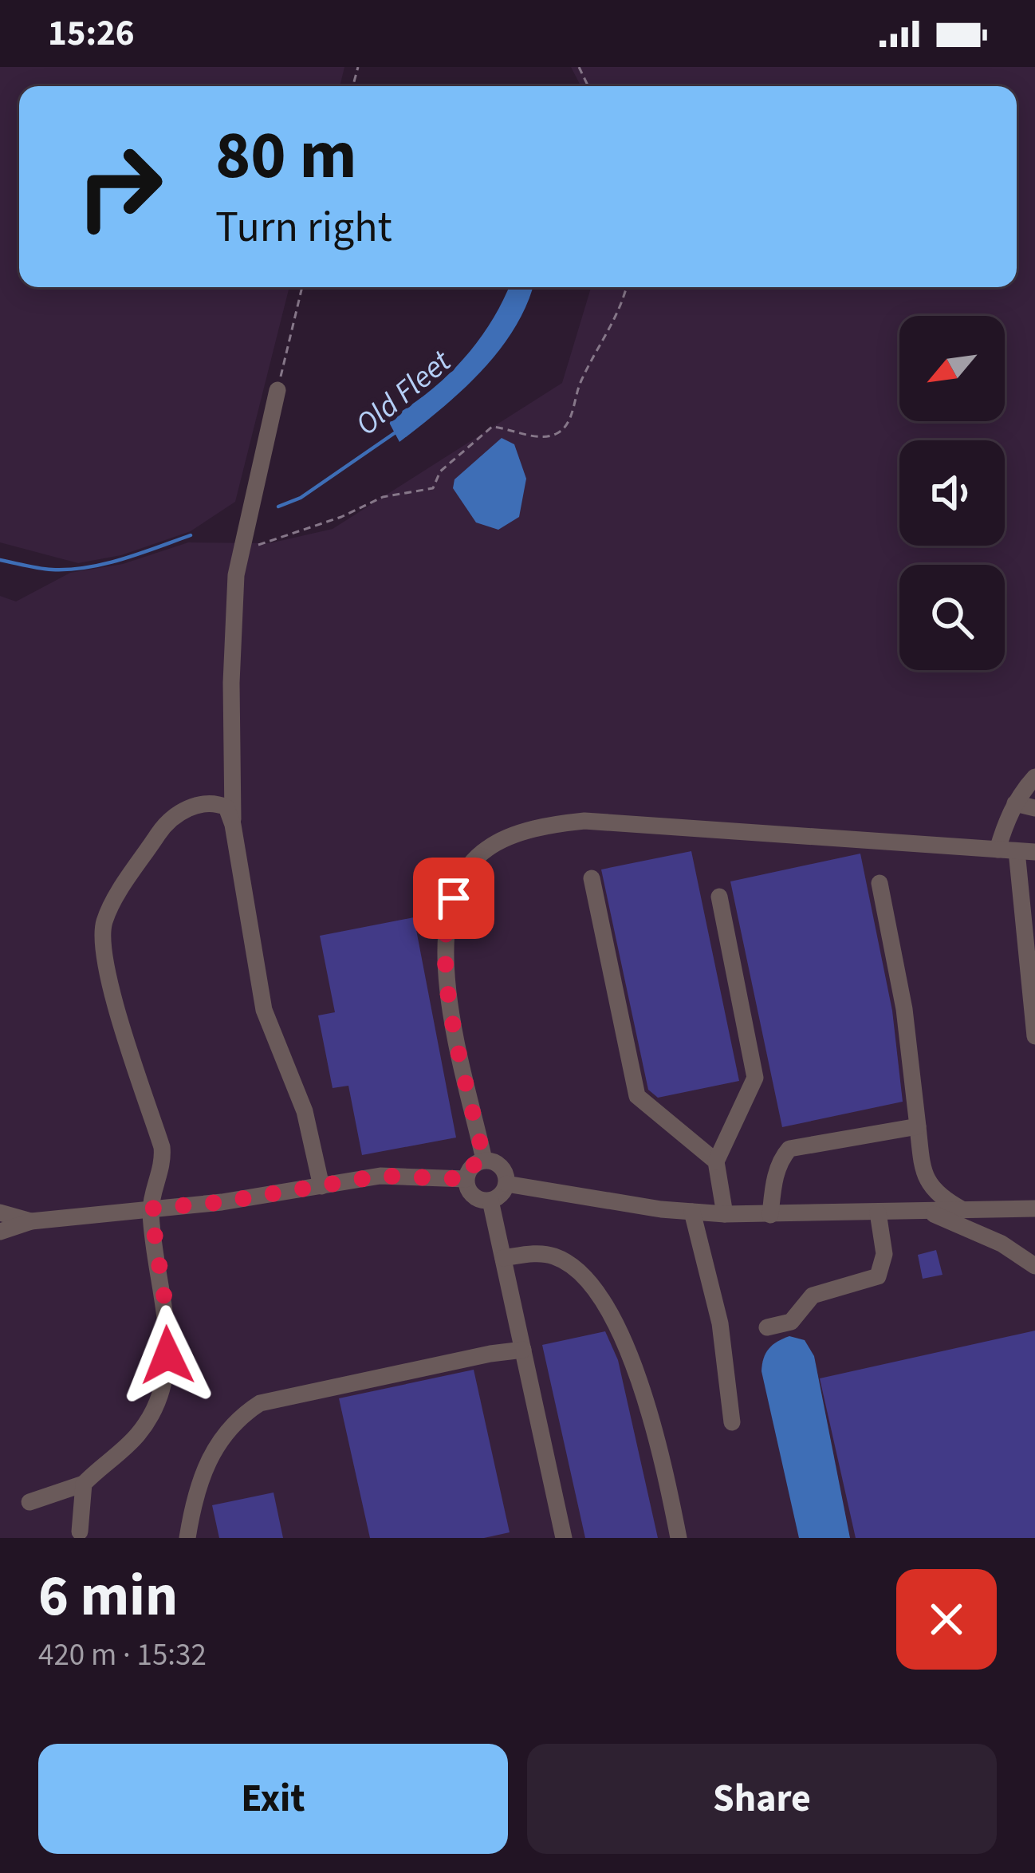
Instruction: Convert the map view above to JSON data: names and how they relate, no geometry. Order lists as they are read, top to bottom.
{
  "water": ["Old Fleet"],
  "north": "bottom left",
  "page": {
    "status": "15:26",
    "turn": ["80 m", "Turn right"],
    "heading": ["6 min", "420 m · 15:32"],
    "buttons": ["Exit", "Share"]
  }
}
